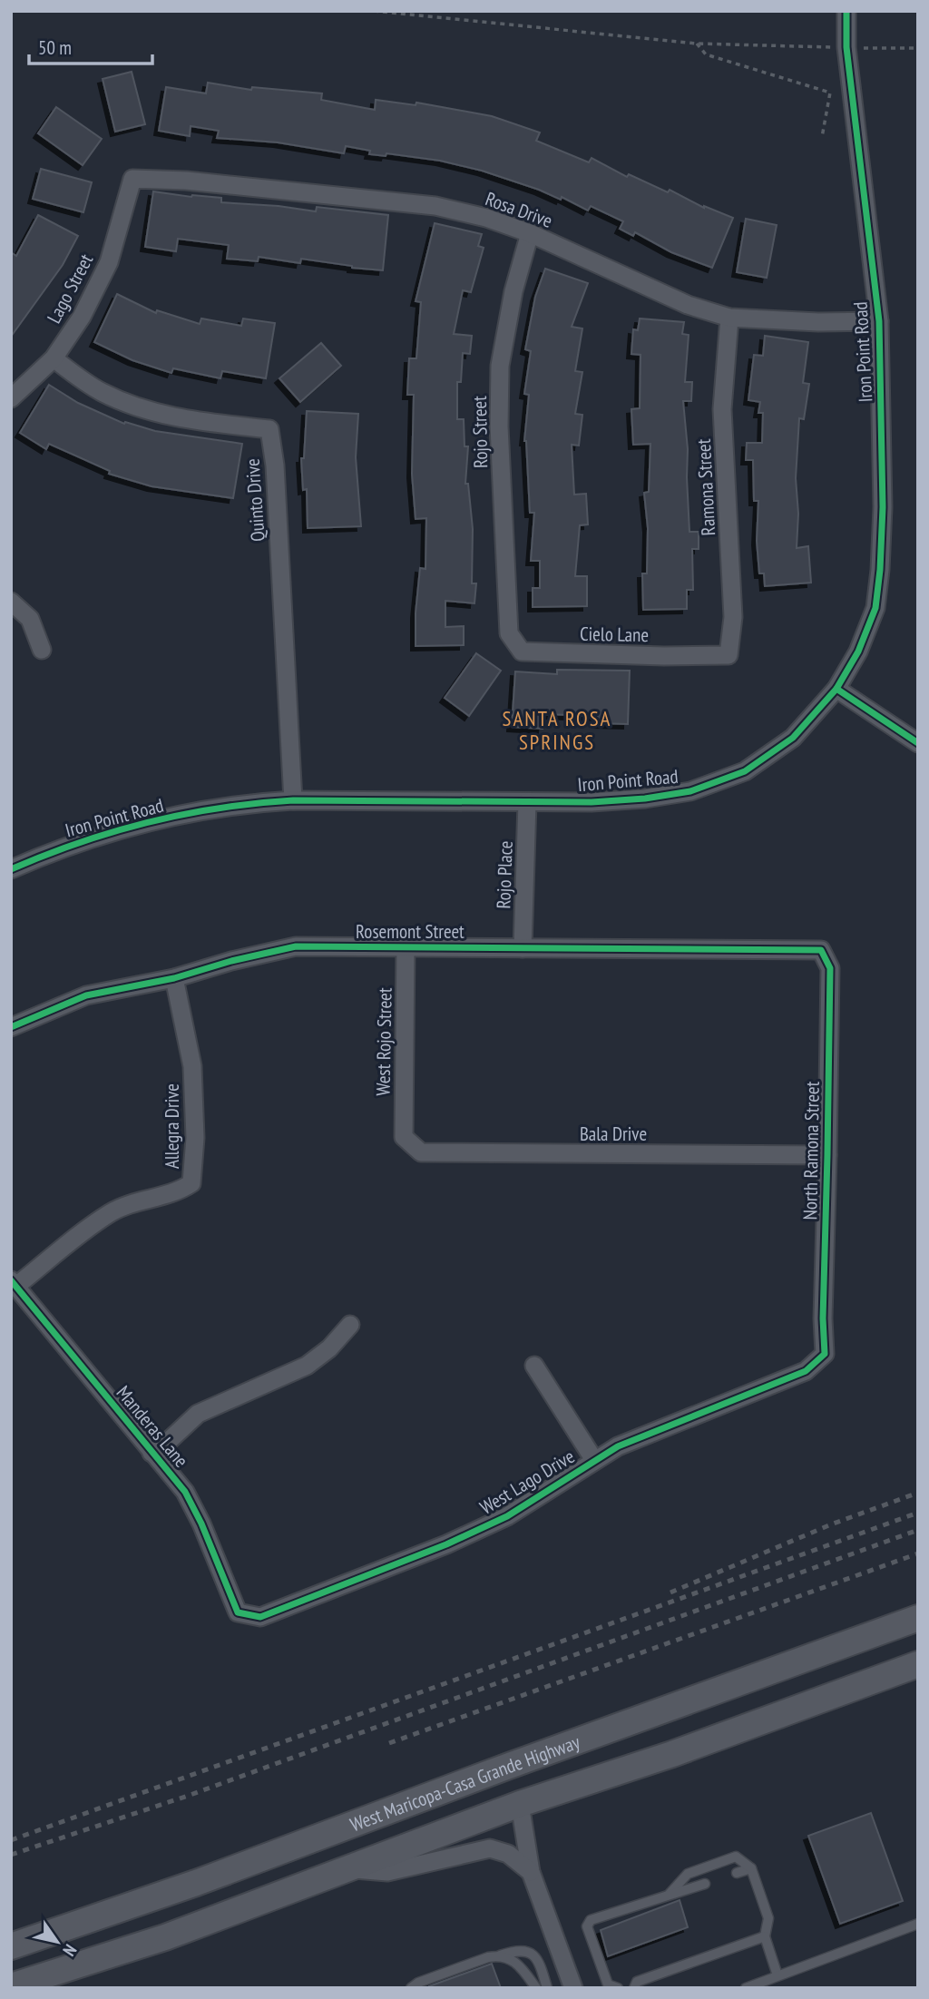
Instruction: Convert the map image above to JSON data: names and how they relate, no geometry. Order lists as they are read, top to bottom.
{
  "streets": {
    "main road": ["West Maricopa-Casa Grande Highway"],
    "street": [
      "Rosa Drive",
      "Lago Street",
      "Iron Point Road",
      "Rojo Street",
      "Ramona Street",
      "Quinto Drive",
      "Cielo Lane",
      "Rojo Place",
      "Rosemont Street",
      "West Rojo Street",
      "Allegra Drive",
      "Bala Drive",
      "North Ramona Street",
      "Manderas Lane",
      "West Lago Drive"
    ]
  },
  "crossings": [
    ["Rosa Drive", "Lago Street"],
    ["Rosa Drive", "Iron Point Road"],
    ["Rosa Drive", "Rojo Street"],
    ["Rosa Drive", "Ramona Street"],
    ["Lago Street", "Quinto Drive"],
    ["Iron Point Road", "Quinto Drive"],
    ["Iron Point Road", "Rojo Place"],
    ["Rojo Street", "Cielo Lane"],
    ["Ramona Street", "Cielo Lane"],
    ["Rojo Place", "Rosemont Street"],
    ["Rosemont Street", "West Rojo Street"],
    ["Rosemont Street", "Allegra Drive"],
    ["Rosemont Street", "North Ramona Street"],
    ["West Rojo Street", "Bala Drive"],
    ["Allegra Drive", "Manderas Lane"],
    ["Bala Drive", "North Ramona Street"],
    ["North Ramona Street", "West Lago Drive"],
    ["Manderas Lane", "West Lago Drive"]
  ],
  "districts": ["SANTA ROSA SPRINGS"],
  "scale_bar": "50 m",
  "north": "bottom right"
}
